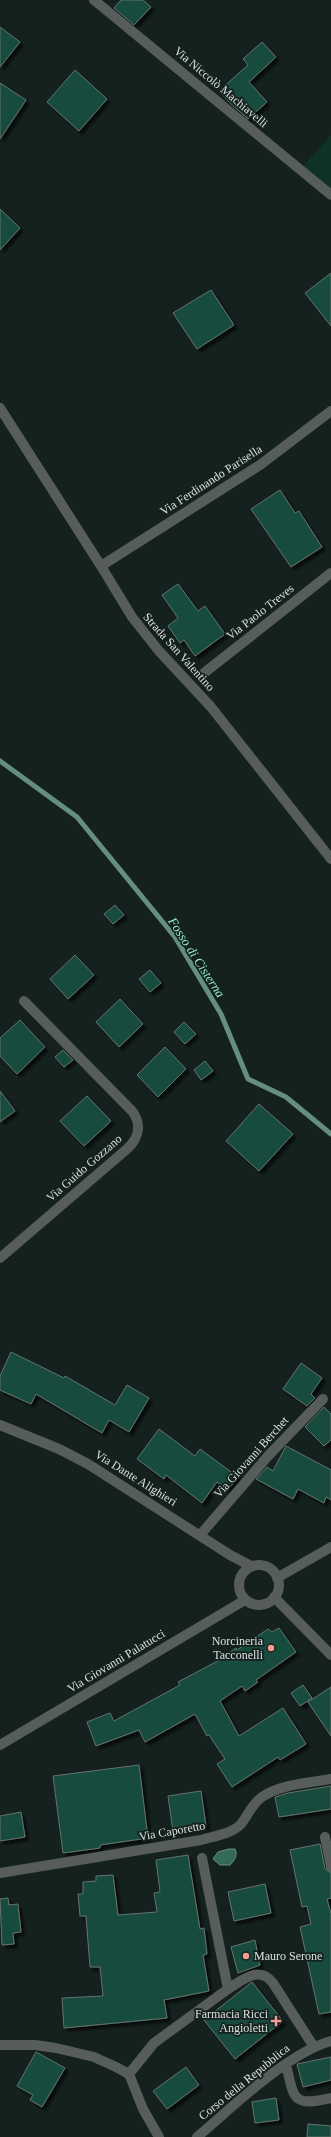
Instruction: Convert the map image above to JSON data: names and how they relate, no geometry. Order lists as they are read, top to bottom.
{
  "streets": {
    "street": [
      "Via Niccolò Machiavelli",
      "Via Ferdinando Parisella",
      "Via Paolo Treves",
      "Strada San Valentino",
      "Via Guido Gozzano",
      "Via Giovanni Berchet",
      "Via Dante Alighieri",
      "Via Giovanni Palatucci",
      "Via Caporetto",
      "Corso della Repubblica"
    ]
  },
  "crossings": [
    ["Via Ferdinando Parisella", "Strada San Valentino"],
    ["Via Giovanni Berchet", "Via Dante Alighieri"],
    ["Via Dante Alighieri", "Via Giovanni Palatucci"]
  ],
  "water": ["Fosso di Cisterna"],
  "places": {
    "other": ["Norcineria Tacconelli", "Mauro Serone"],
    "health": ["Farmacia Ricci Angioletti"]
  }
}
